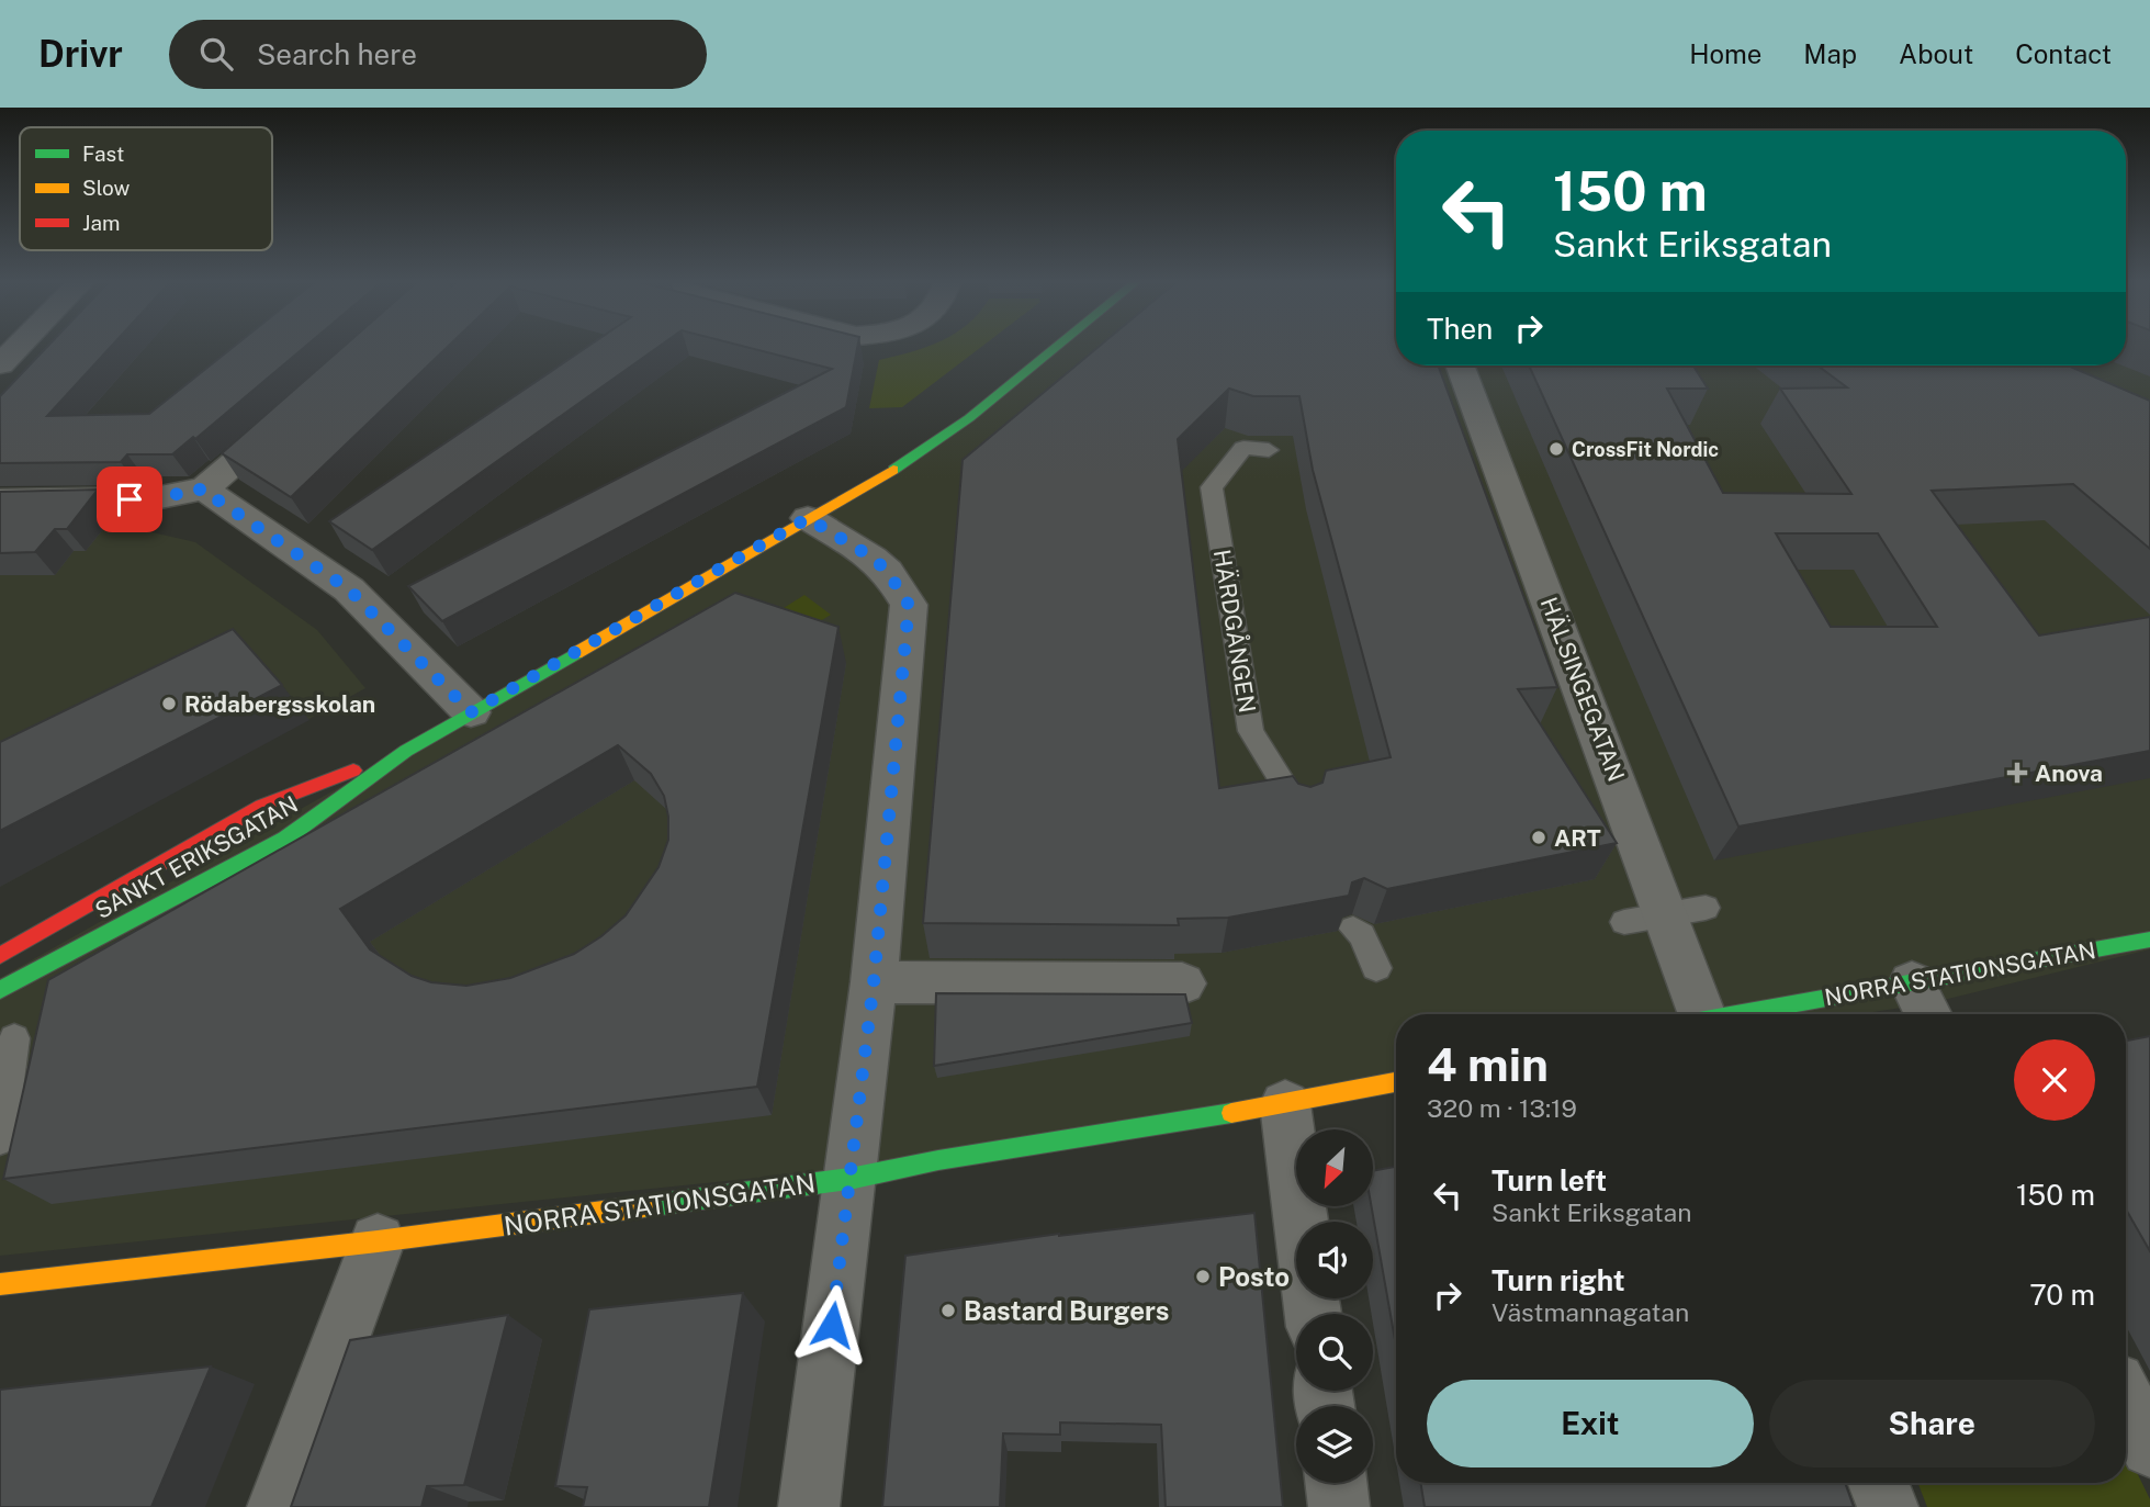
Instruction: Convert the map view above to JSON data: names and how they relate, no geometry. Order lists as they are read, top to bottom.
{
  "streets": {
    "main road": ["SANKT ERIKSGATAN", "NORRA STATIONSGATAN"],
    "street": ["HÄLSINGEGATAN"],
    "lane": ["HÄRDGÅNGEN"]
  },
  "places": {
    "other": [
      "CrossFit Nordic",
      "Rödabergsskolan",
      "ART",
      "Posto",
      "Bastard Burgers"
    ],
    "health": ["Anova"]
  },
  "legend": ["Fast", "Slow", "Jam"],
  "north": "bottom left",
  "page": {
    "header": "Drivr",
    "search": "Search here",
    "nav": [
      "Home",
      "Map",
      "About",
      "Contact"
    ],
    "turn": ["150 m", "Sankt Eriksgatan"],
    "then": "Then",
    "heading": ["4 min", "320 m · 13:19"],
    "list": [
      {
        "name": "Turn left",
        "note": "Sankt Eriksgatan",
        "value": "150 m"
      },
      {
        "name": "Turn right",
        "note": "Västmannagatan",
        "value": "70 m"
      }
    ],
    "buttons": ["Exit", "Share"]
  }
}
